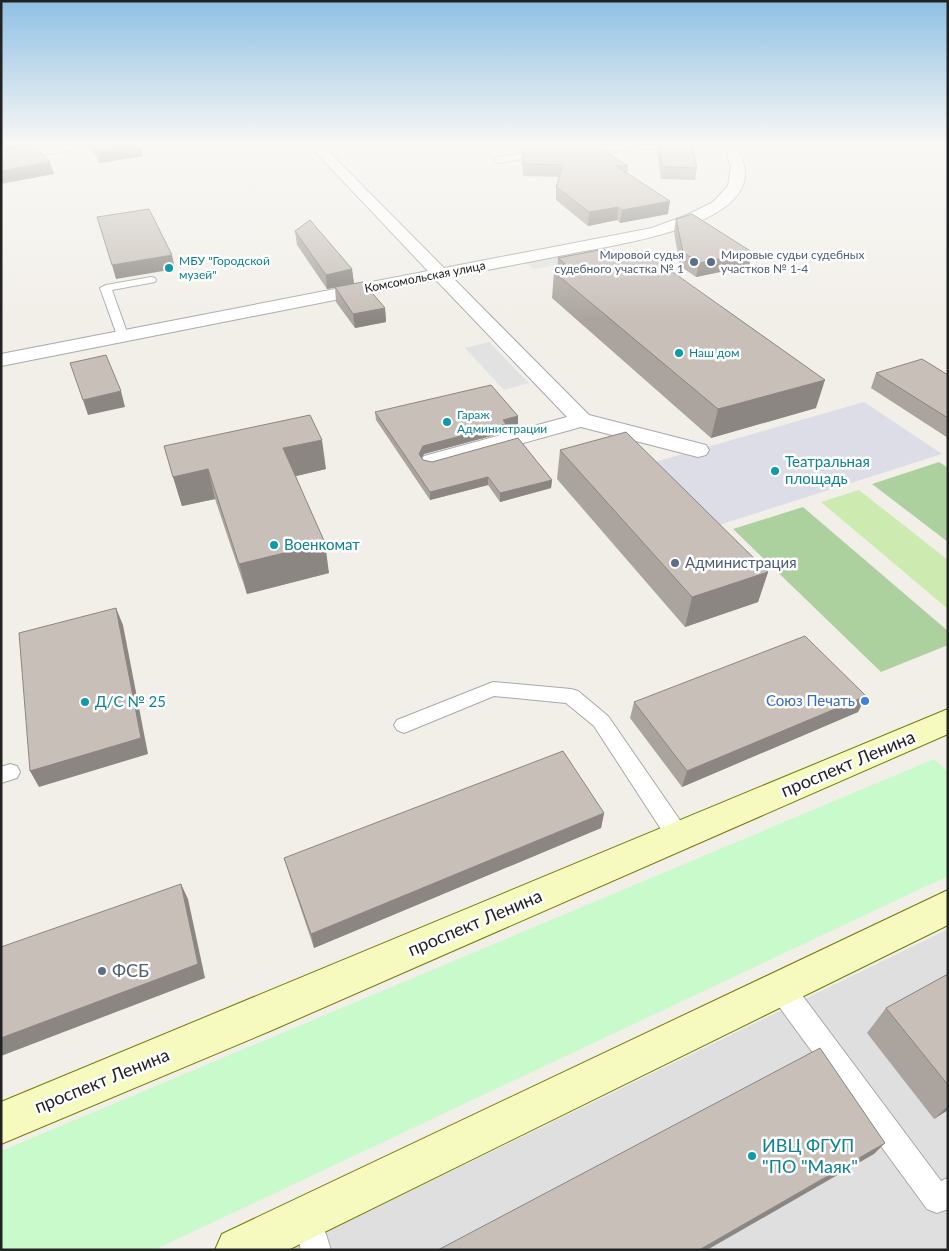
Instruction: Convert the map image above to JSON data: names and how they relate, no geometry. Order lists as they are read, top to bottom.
{
  "streets": {
    "street": ["Комсомольская улица", "проспект Ленина"]
  },
  "places": [
    "Мировой судья судебного участка № 1",
    "Мировые судьи судебных участков № 1-4",
    "МБУ \"Городской музей\"",
    "Наш дом",
    "Гараж Администрации",
    "Театральная площадь",
    "Военкомат",
    "Администрация",
    "Союз Печать",
    "Д/С № 25",
    "ФСБ",
    "ИВЦ ФГУП \"ПО \"Маяк\""
  ]
}
